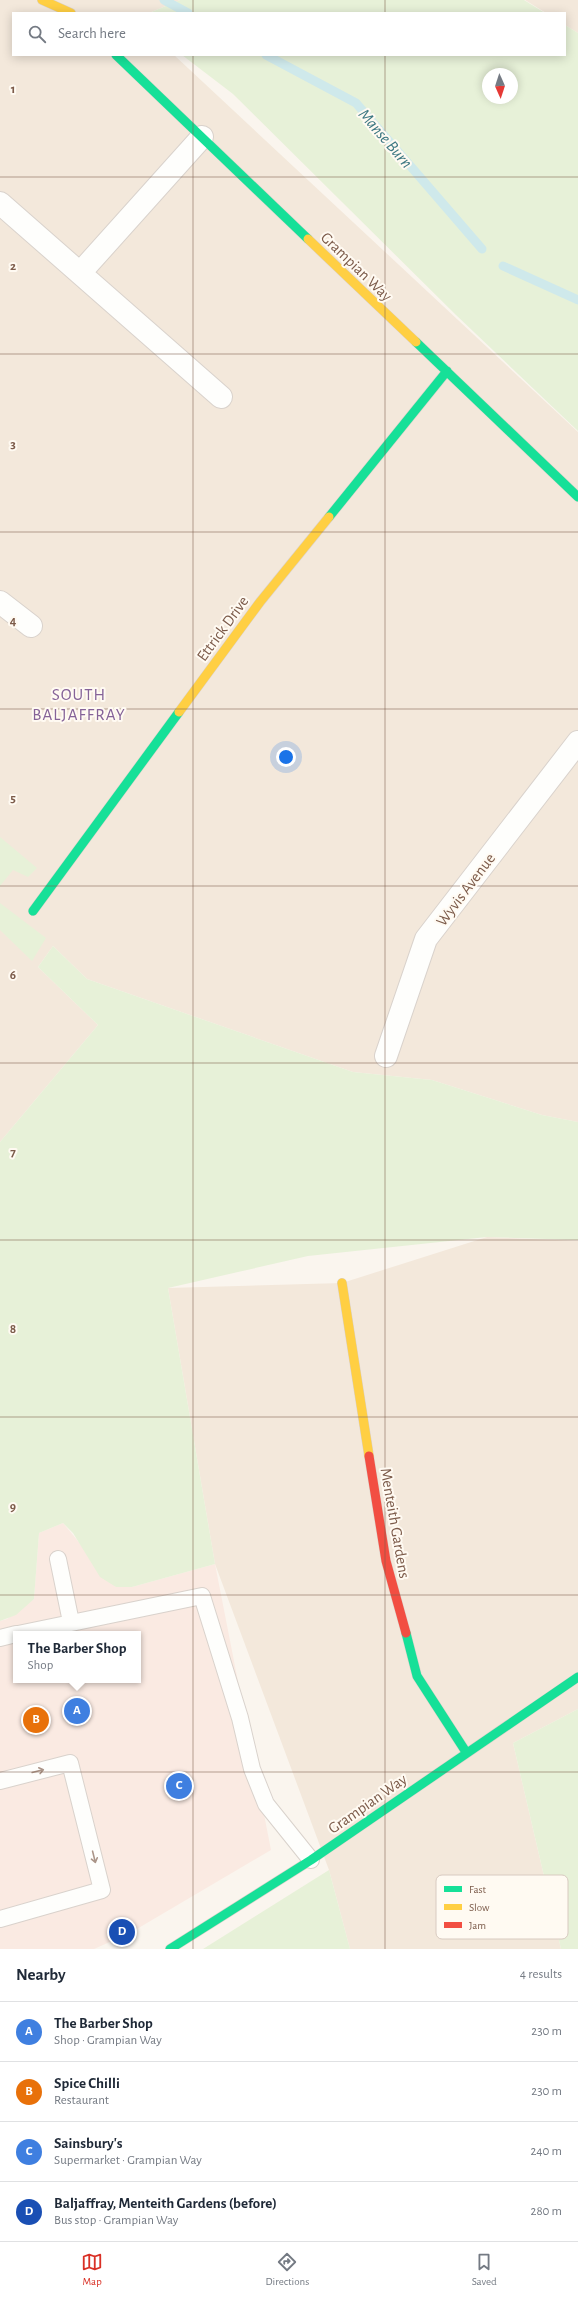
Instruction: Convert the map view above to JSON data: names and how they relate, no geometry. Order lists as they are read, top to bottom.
{
  "streets": {
    "street": [
      "Grampian Way",
      "Ettrick Drive",
      "Wyvis Avenue",
      "Menteith Gardens"
    ]
  },
  "crossings": [
    ["Grampian Way", "Ettrick Drive"],
    ["Grampian Way", "Menteith Gardens"]
  ],
  "districts": ["SOUTH BALJAFFRAY"],
  "water": ["Manse Burn"],
  "legend": ["Fast", "Slow", "Jam"],
  "north": "bottom",
  "page": {
    "search": "Search here",
    "popup": ["The Barber Shop", "Shop"],
    "pins": [
      "A",
      "B",
      "C",
      "D"
    ],
    "heading": ["Nearby", "4 results"],
    "list": [
      {
        "mark": "A",
        "name": "The Barber Shop",
        "note": "Shop · Grampian Way",
        "value": "230 m"
      },
      {
        "mark": "B",
        "name": "Spice Chilli",
        "note": "Restaurant",
        "value": "230 m"
      },
      {
        "mark": "C",
        "name": "Sainsbury's",
        "note": "Supermarket · Grampian Way",
        "value": "240 m"
      },
      {
        "mark": "D",
        "name": "Baljaffray, Menteith Gardens (before)",
        "note": "Bus stop · Grampian Way",
        "value": "280 m"
      }
    ],
    "nav": ["Map", "Directions", "Saved"]
  },
  "grid": {
    "rows": [
      "1",
      "2",
      "3",
      "4",
      "5",
      "6",
      "7",
      "8",
      "9"
    ]
  }
}
